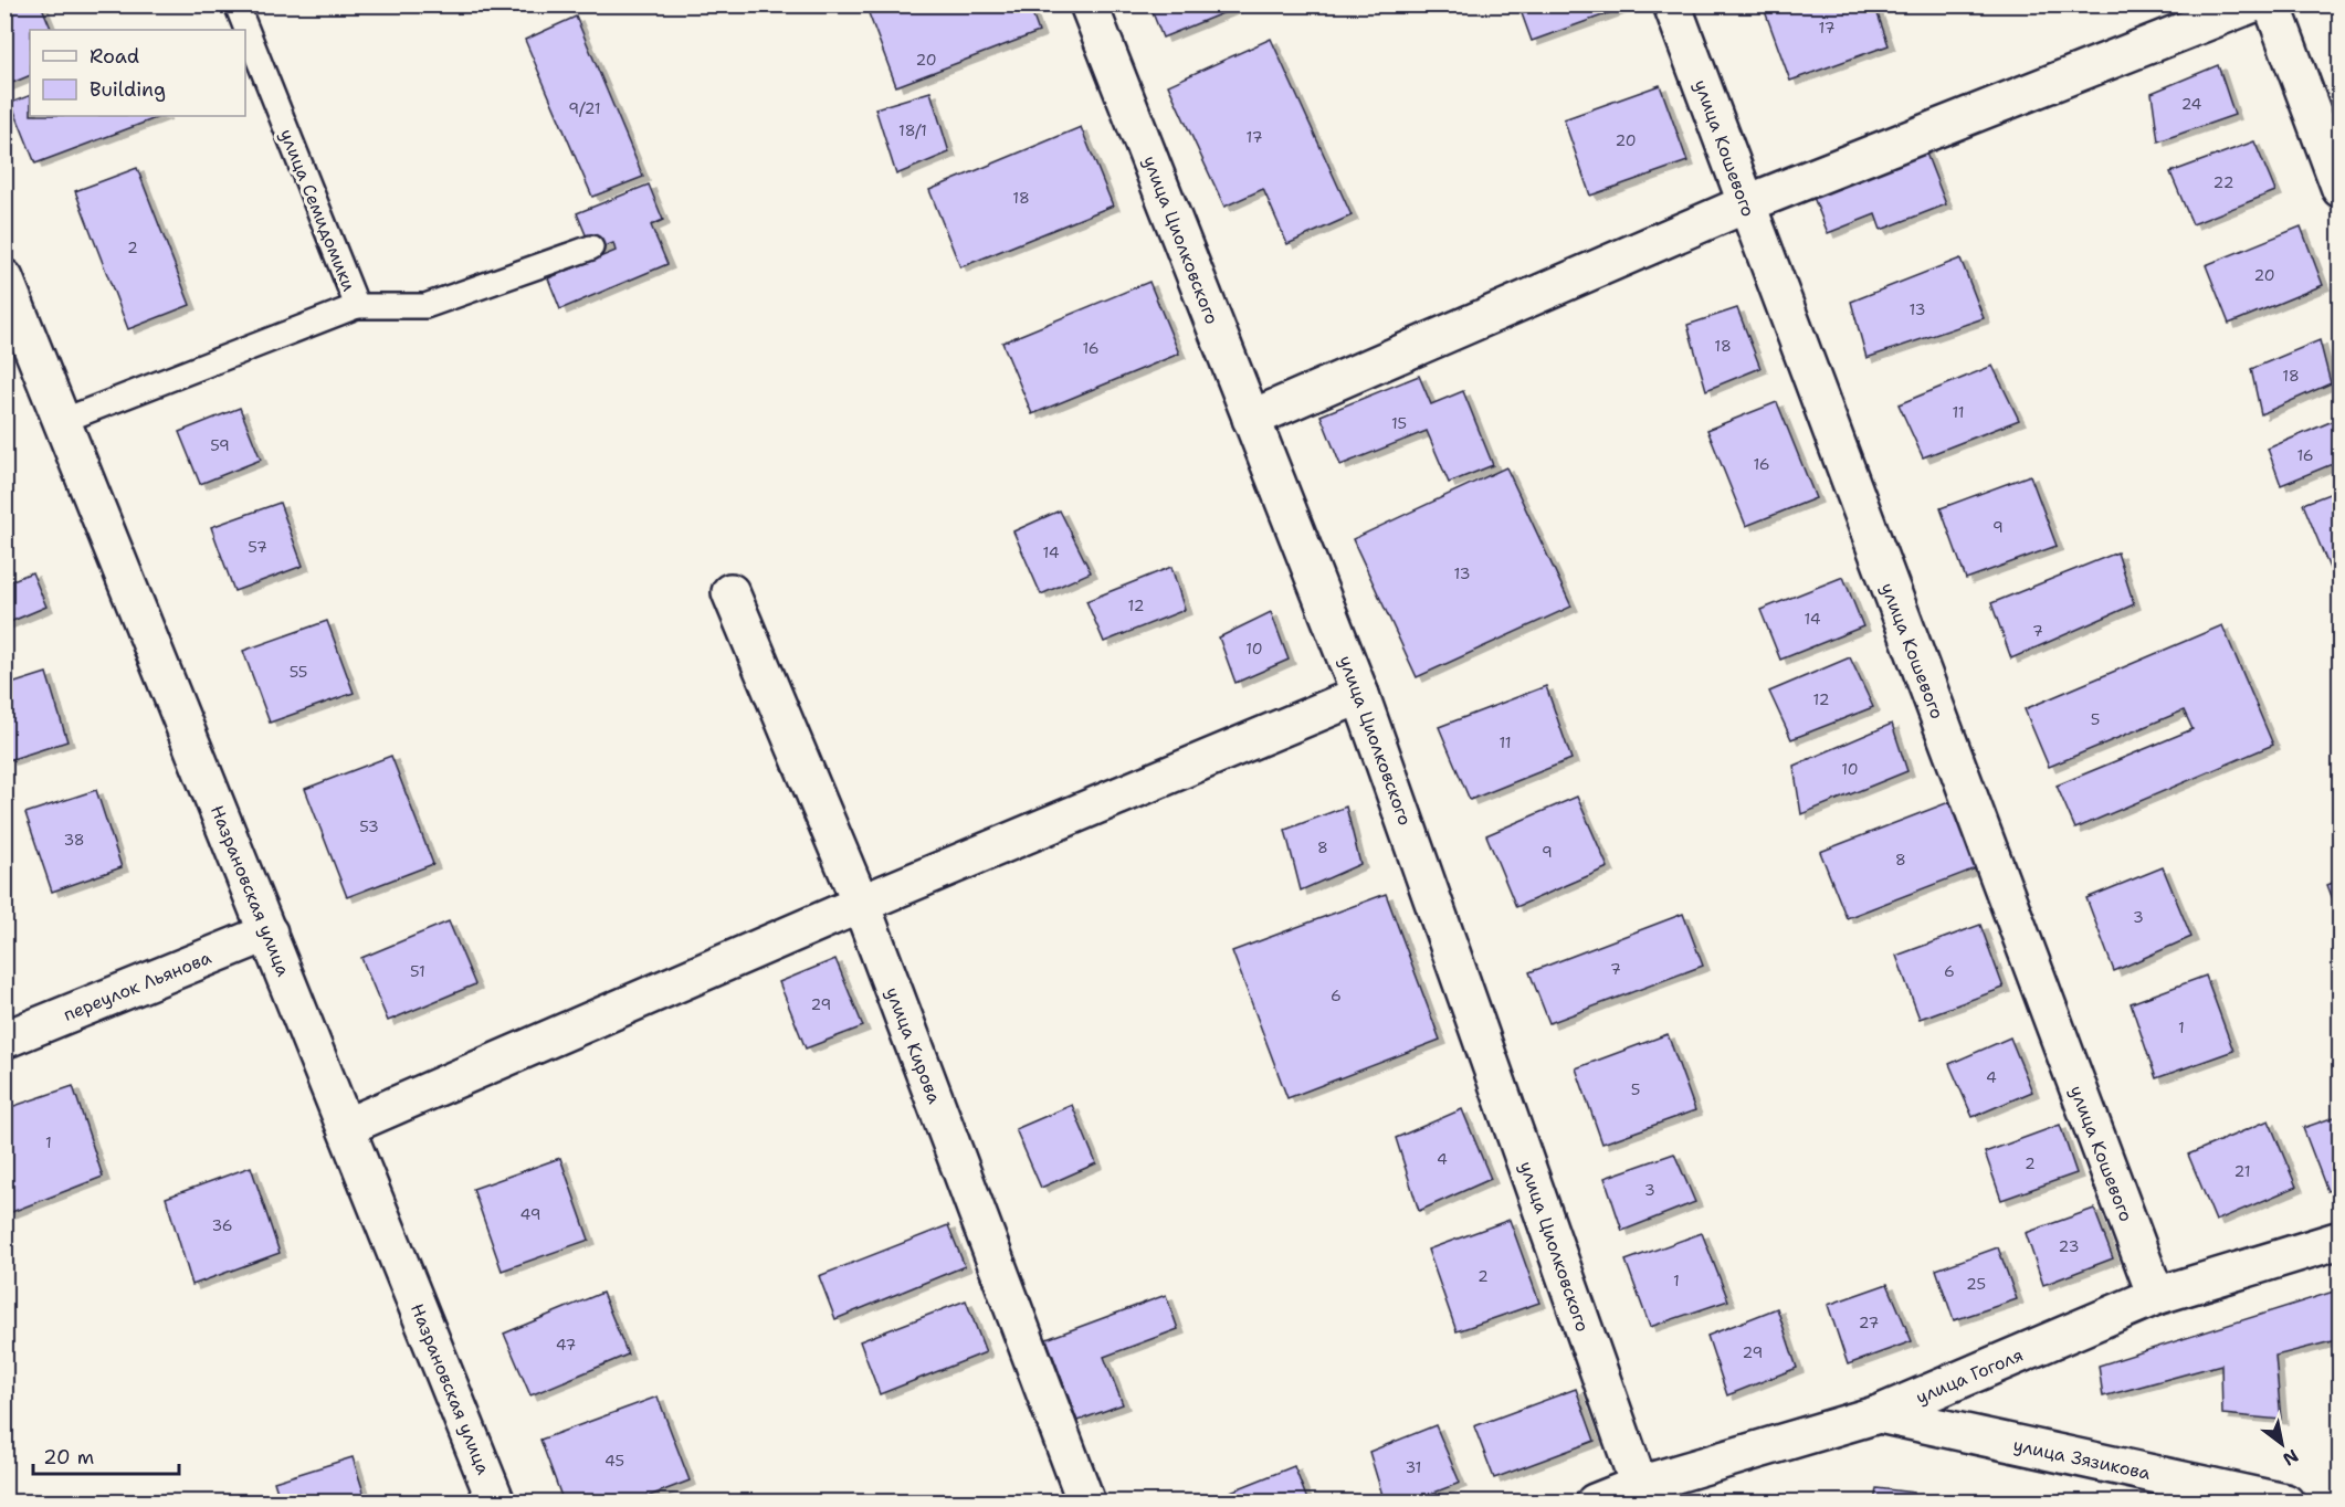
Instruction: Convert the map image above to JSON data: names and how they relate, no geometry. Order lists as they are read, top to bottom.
{
  "streets": {
    "street": [
      "улица Кошевого",
      "улица Циолковского",
      "Назрановская улица",
      "переулок Льянова",
      "улица Кирова",
      "улица Гоголя",
      "улица Зязикова"
    ],
    "lane": ["улица Семидомики"]
  },
  "crossings": [
    ["улица Кошевого", "улица Гоголя"],
    ["улица Семидомики", "Назрановская улица"],
    ["улица Циолковского", "улица Гоголя"],
    ["Назрановская улица", "переулок Льянова"],
    ["улица Гоголя", "улица Зязикова"]
  ],
  "house_numbers": [
    "17",
    "20",
    "24",
    "9/21",
    "18/1",
    "17",
    "20",
    "22",
    "18",
    "2",
    "20",
    "13",
    "18",
    "16",
    "18",
    "11",
    "15",
    "59",
    "16",
    "16",
    "9",
    "57",
    "14",
    "13",
    "12",
    "14",
    "7",
    "10",
    "55",
    "12",
    "5",
    "11",
    "10",
    "53",
    "38",
    "8",
    "9",
    "8",
    "3",
    "7",
    "51",
    "6",
    "6",
    "29",
    "1",
    "4",
    "5",
    "1",
    "4",
    "2",
    "21",
    "3",
    "49",
    "36",
    "23",
    "2",
    "1",
    "25",
    "27",
    "47",
    "29",
    "45",
    "31"
  ],
  "legend": ["Road", "Building"],
  "scale_bar": "20 m",
  "north": "bottom right"
}
